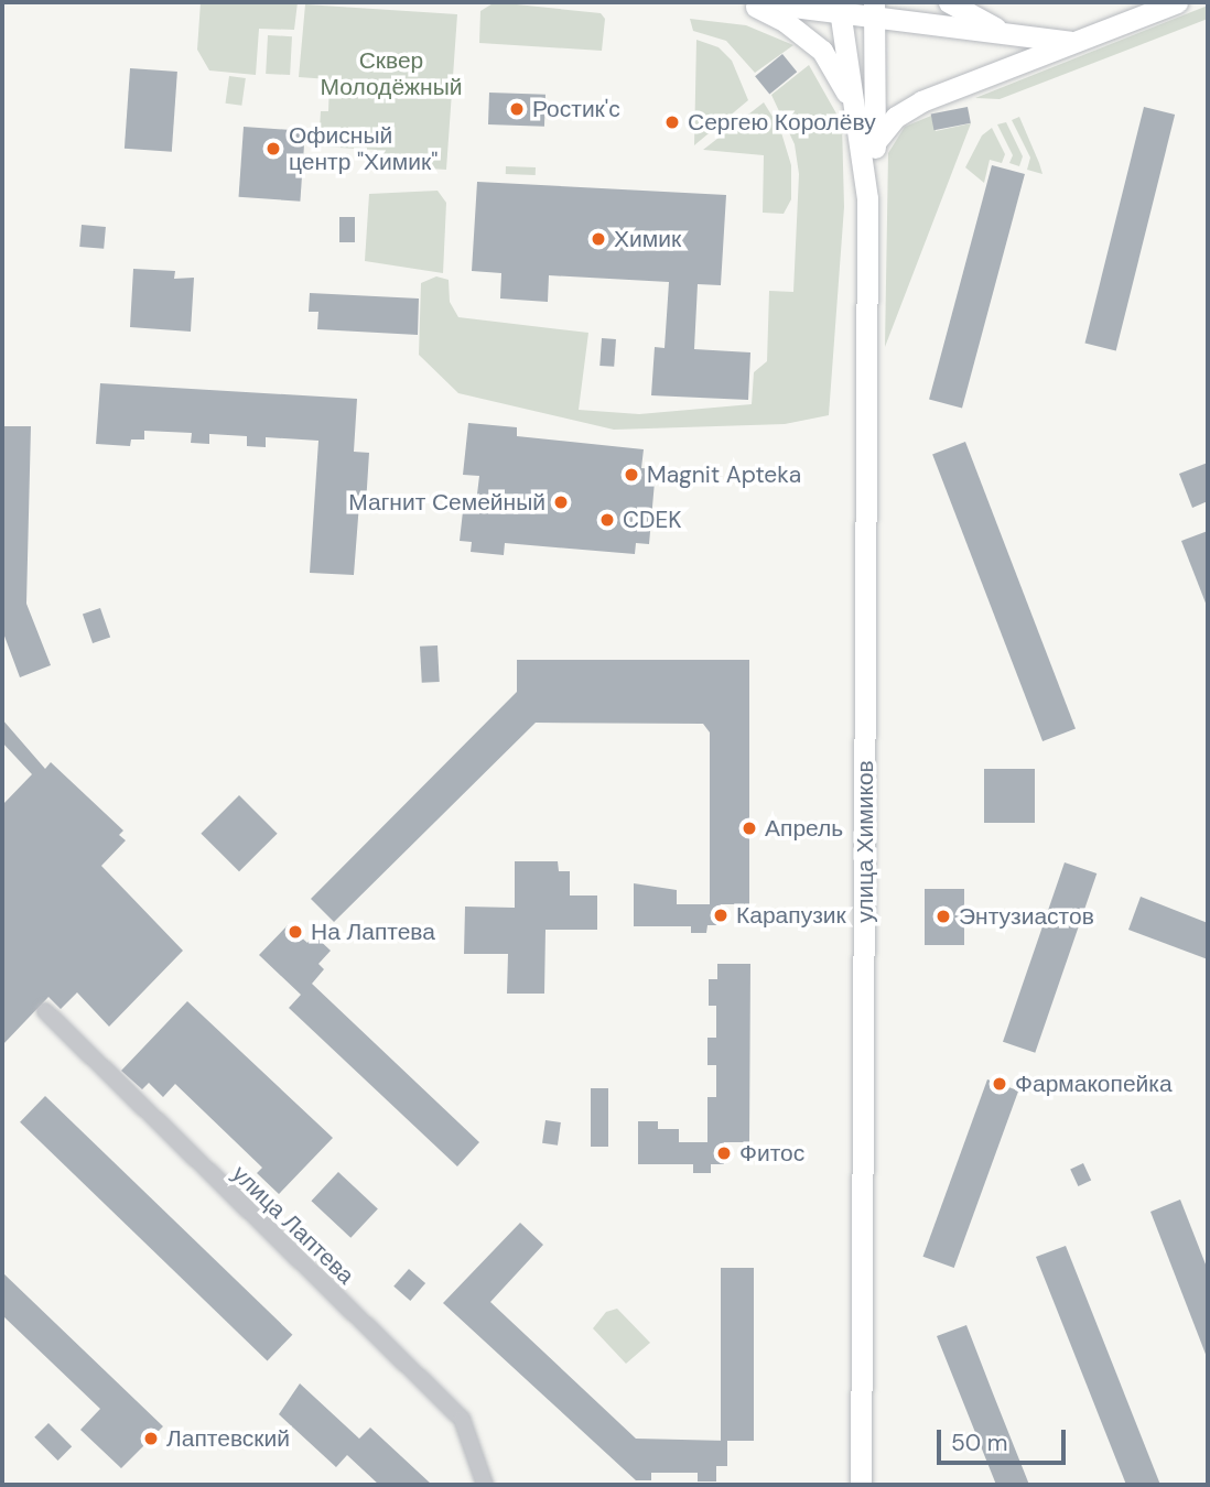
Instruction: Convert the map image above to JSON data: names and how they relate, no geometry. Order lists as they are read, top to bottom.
{
  "streets": {
    "main road": ["улица Химиков"],
    "street": ["улица Лаптева"]
  },
  "parks": ["Сквер Молодёжный"],
  "places": [
    "Ростик'с",
    "Сергею Королёву",
    "Офисный центр \"Химик\"",
    "Химик",
    "Magnit Apteka",
    "Магнит Семейный",
    "CDEK",
    "Апрель",
    "Карапузик",
    "Энтузиастов",
    "На Лаптева",
    "Фармакопейка",
    "Фитос",
    "Лаптевский"
  ],
  "scale_bar": "50 m"
}
